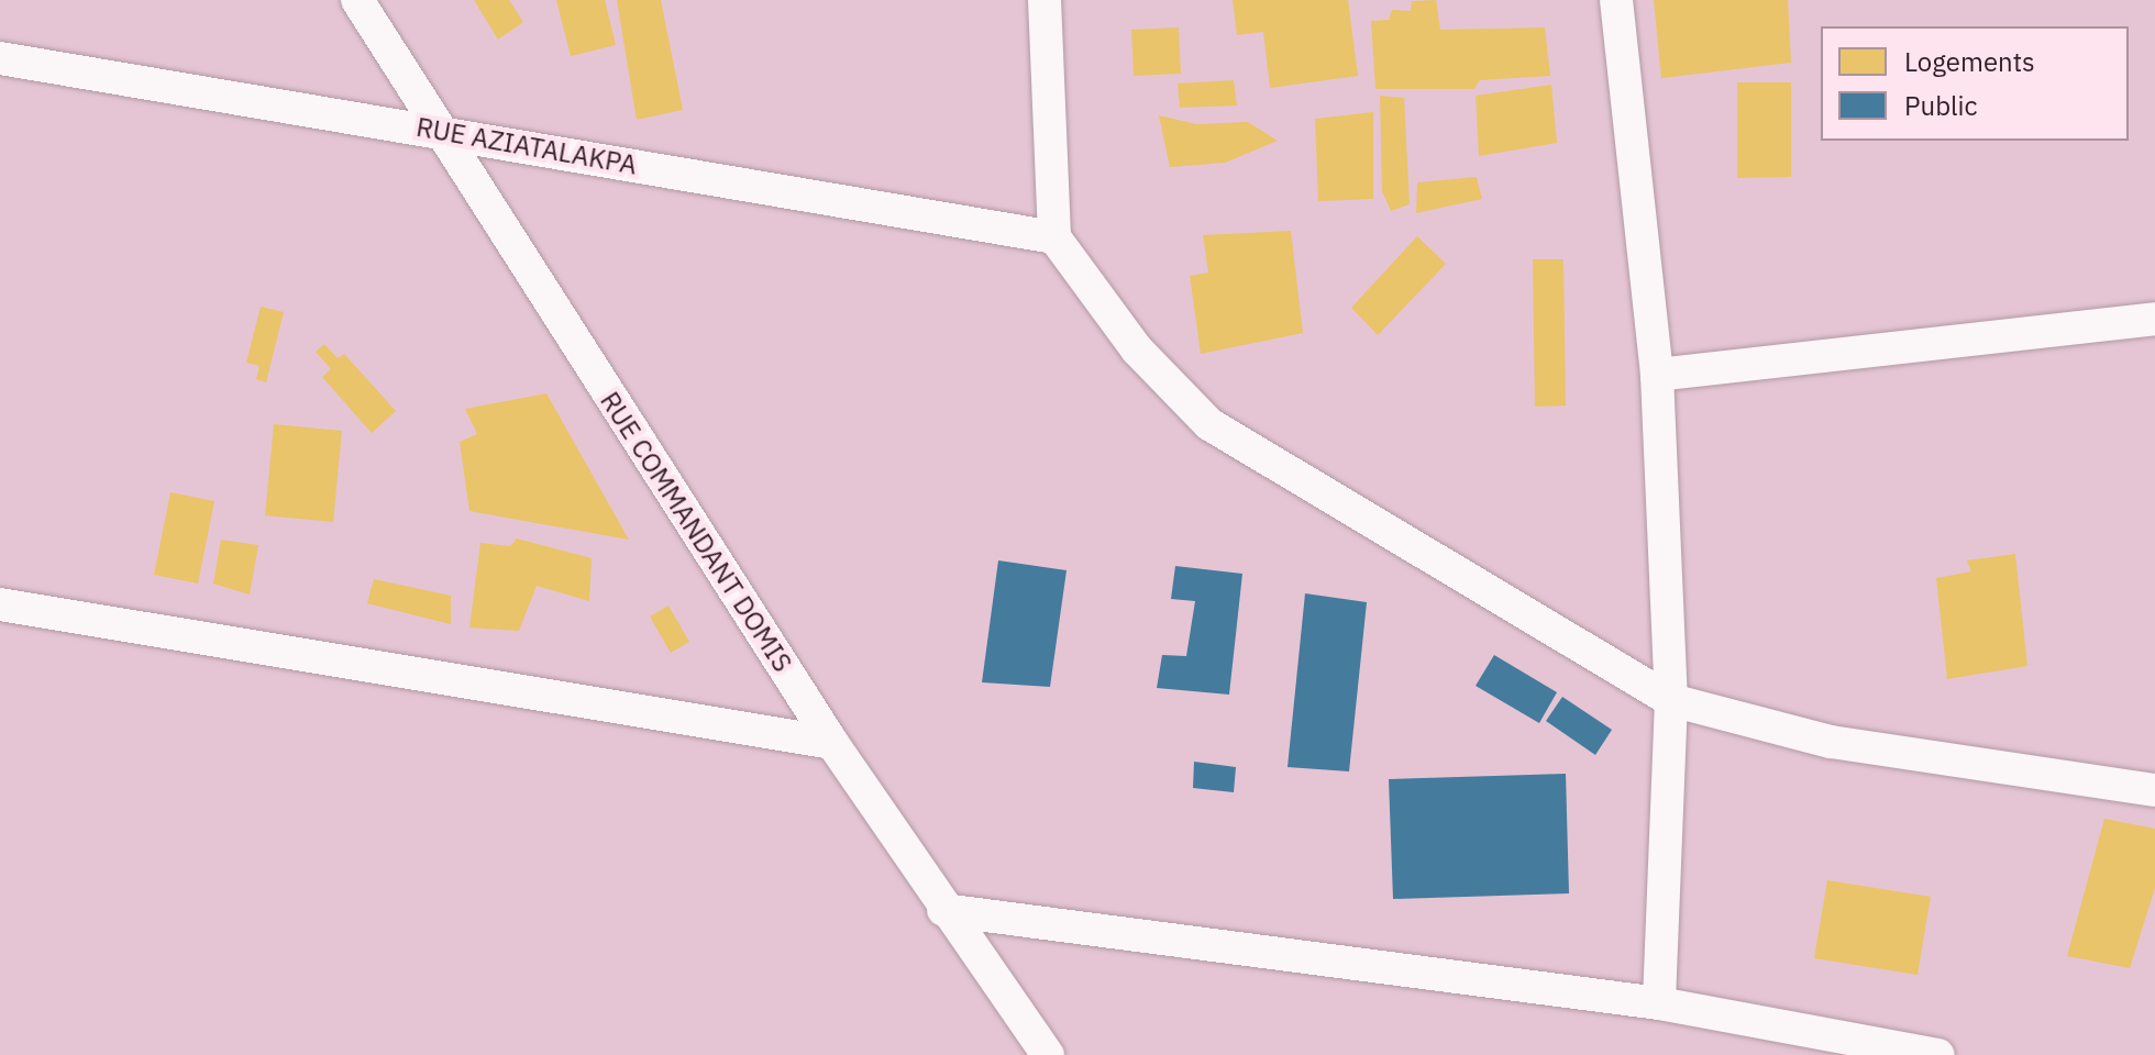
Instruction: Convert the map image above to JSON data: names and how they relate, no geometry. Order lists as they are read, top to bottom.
{
  "streets": {
    "street": ["RUE AZIATALAKPA", "RUE COMMANDANT DOMIS"]
  },
  "crossings": [
    ["RUE AZIATALAKPA", "RUE COMMANDANT DOMIS"]
  ],
  "legend": ["Logements", "Public"]
}
